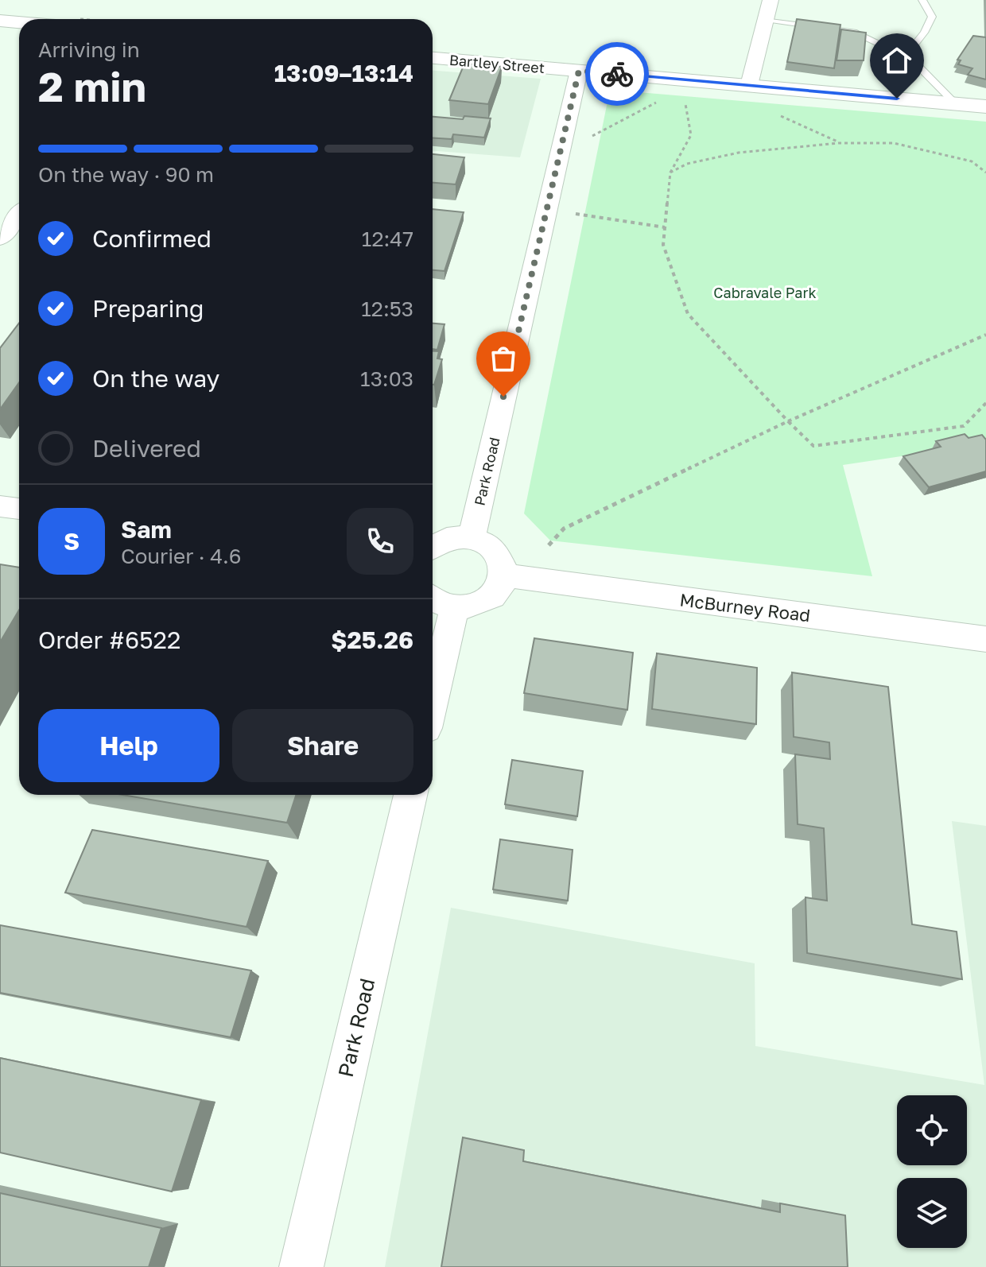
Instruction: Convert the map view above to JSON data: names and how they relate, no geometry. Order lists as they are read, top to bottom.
{
  "streets": {
    "main road": ["Bartley Street"],
    "street": ["Park Road", "McBurney Road"]
  },
  "crossings": [
    ["Bartley Street", "Park Road"]
  ],
  "parks": ["Cabravale Park"],
  "page": {
    "heading": ["2 min", "Arriving in", "13:09–13:14"],
    "panel": [
      "Sam",
      "Courier · 4.6",
      "Order #6522",
      "$25.26"
    ],
    "bar": "On the way · 90 m",
    "list": [
      ["Confirmed", "12:47"],
      ["Preparing", "12:53"],
      ["On the way", "13:03"],
      "Delivered"
    ],
    "round": "S",
    "buttons": ["Help", "Share"]
  }
}
